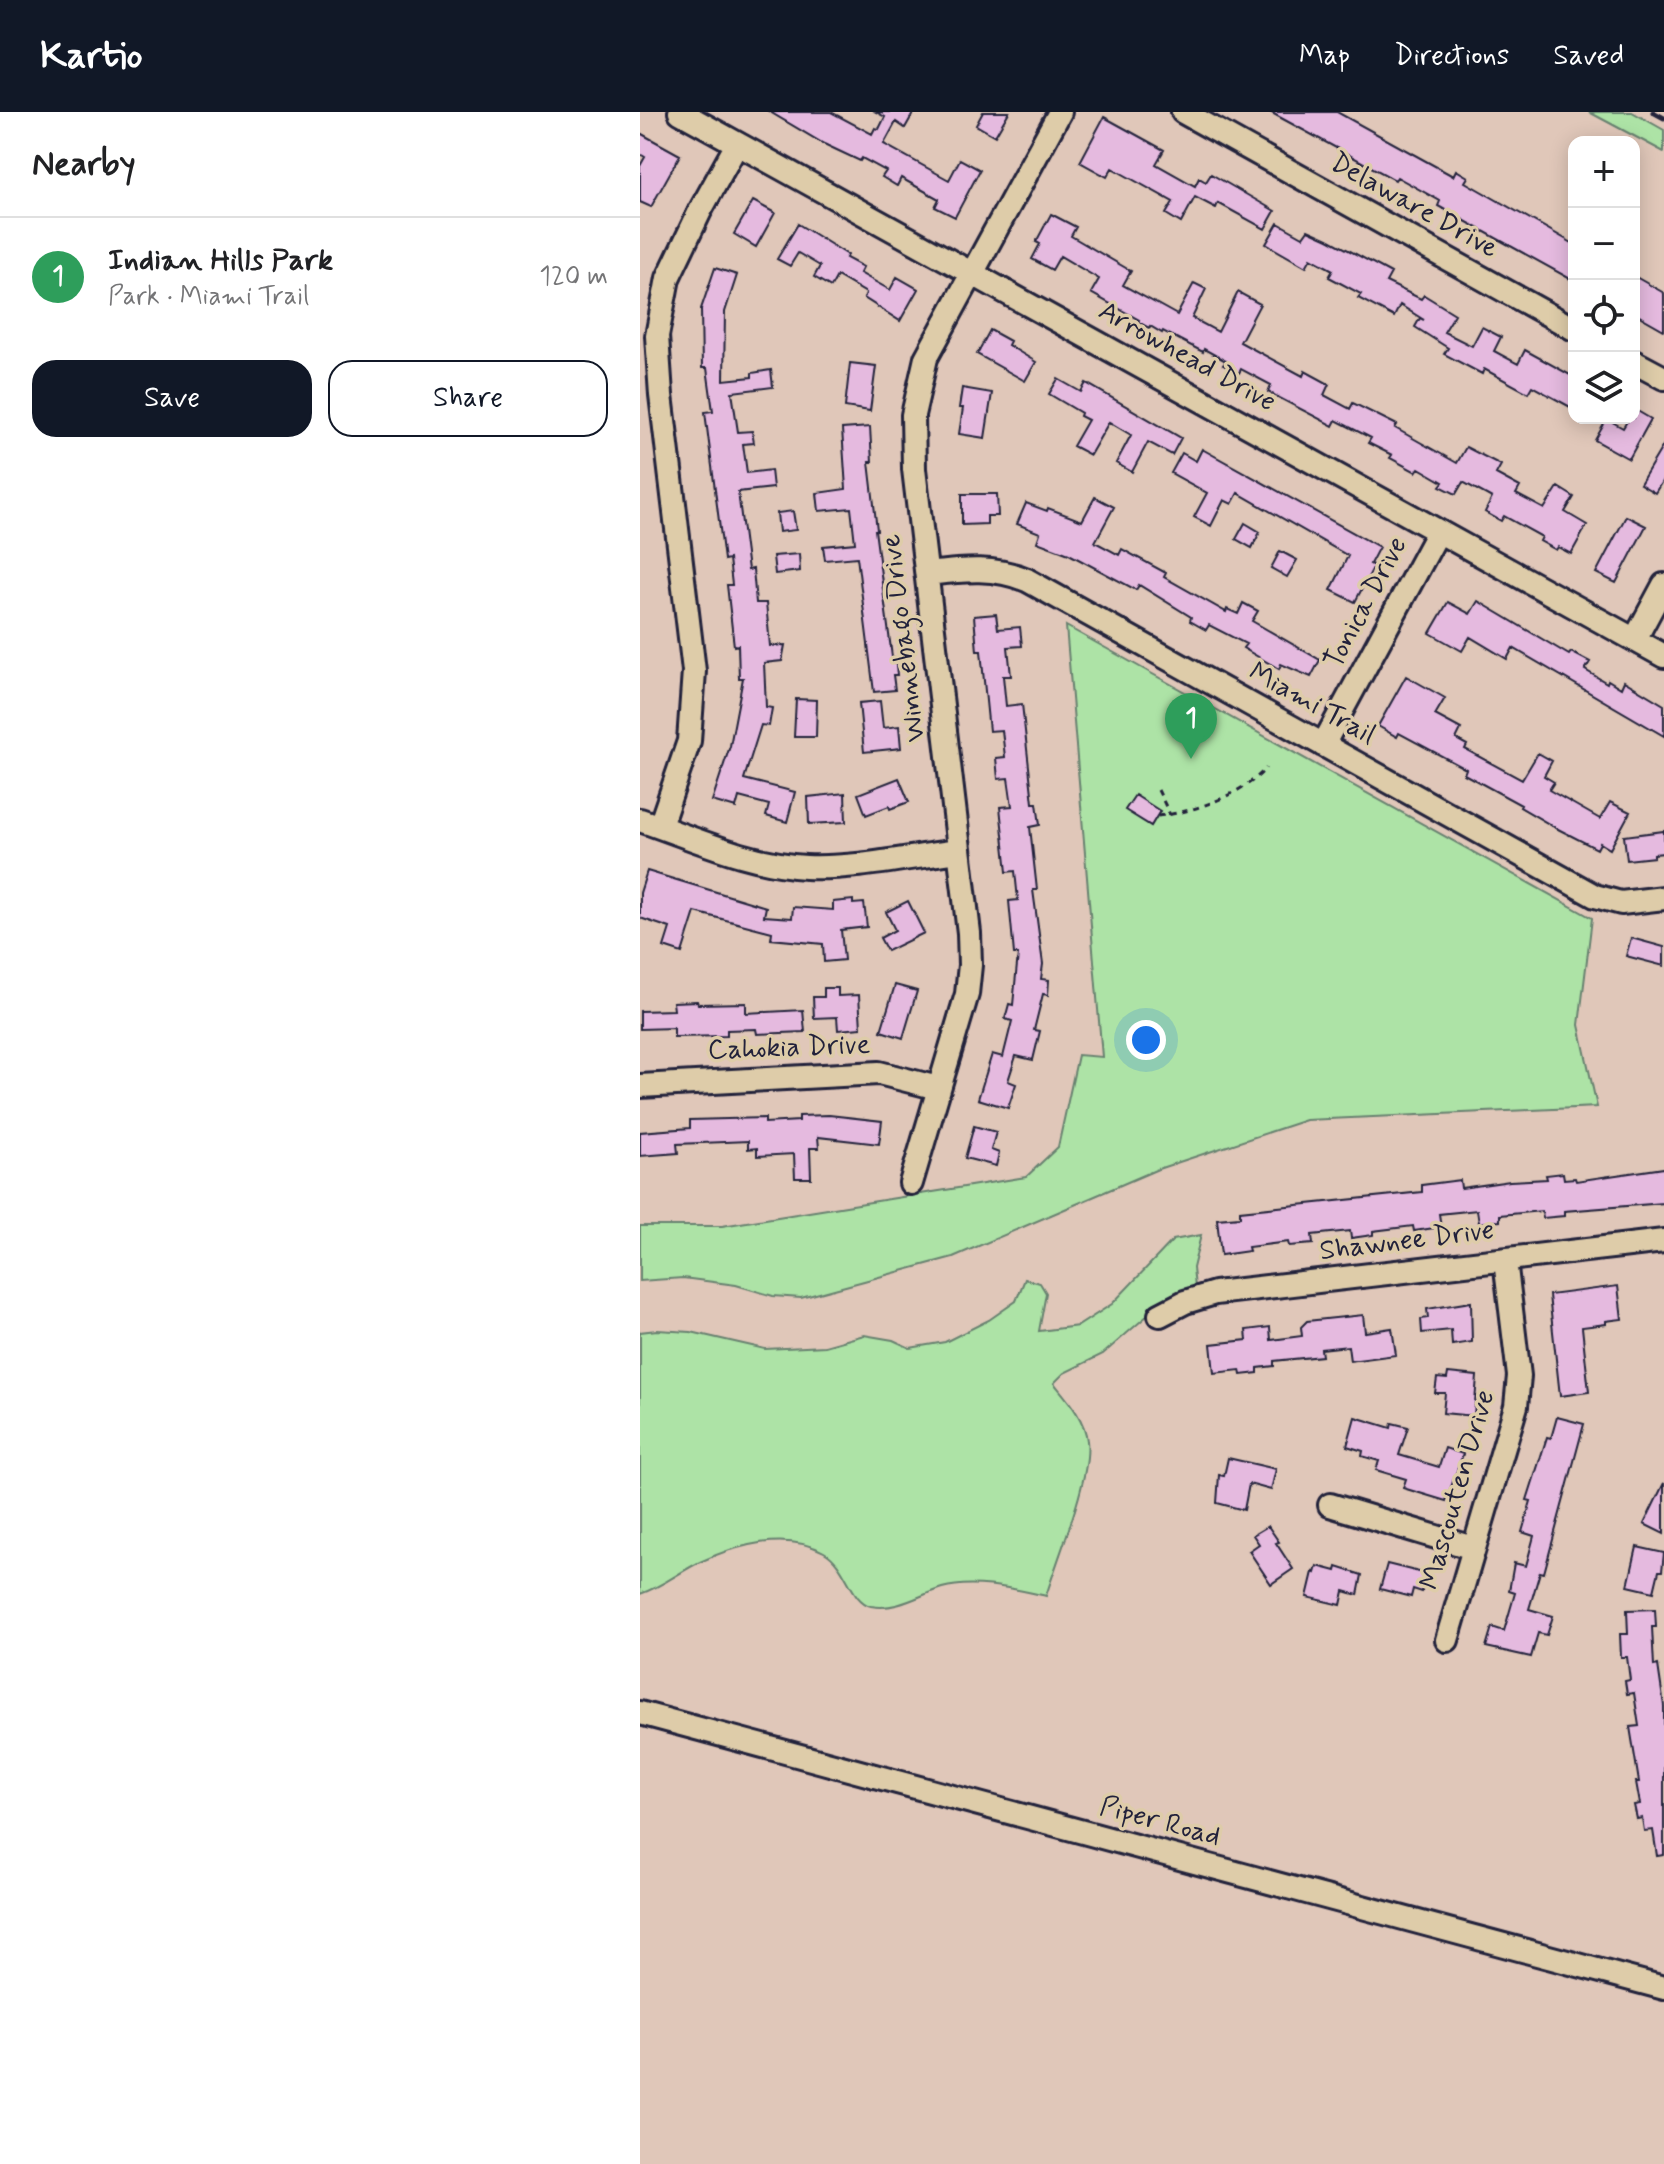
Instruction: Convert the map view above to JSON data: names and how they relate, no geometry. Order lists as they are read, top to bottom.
{
  "streets": {
    "street": [
      "Delaware Drive",
      "Arrowhead Drive",
      "Tonica Drive",
      "Winnebago Drive",
      "Miami Trail",
      "Cahokia Drive",
      "Shawnee Drive",
      "Mascouten Drive",
      "Piper Road"
    ]
  },
  "crossings": [
    ["Arrowhead Drive", "Tonica Drive"],
    ["Arrowhead Drive", "Winnebago Drive"],
    ["Tonica Drive", "Miami Trail"],
    ["Winnebago Drive", "Miami Trail"],
    ["Winnebago Drive", "Cahokia Drive"],
    ["Shawnee Drive", "Mascouten Drive"]
  ],
  "page": {
    "header": "Kartio",
    "nav": ["Map", "Directions", "Saved"],
    "heading": "Nearby",
    "map_buttons": ["+", "−"],
    "list": [
      {
        "mark": "1",
        "name": "Indian Hills Park",
        "note": "Park · Miami Trail",
        "value": "120 m"
      }
    ],
    "buttons": ["Save", "Share"],
    "pins": "1"
  }
}
